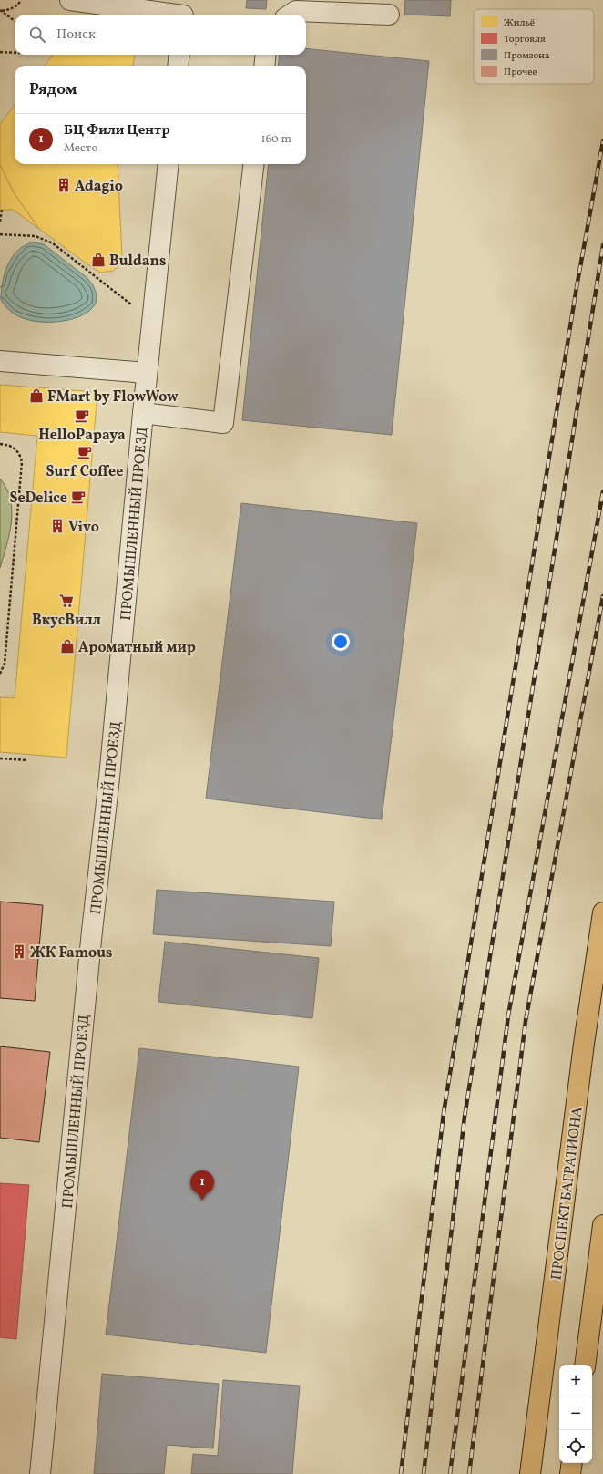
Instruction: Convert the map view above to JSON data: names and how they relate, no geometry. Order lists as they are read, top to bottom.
{
  "streets": {
    "main road": ["ПРОСПЕКТ БАГРАТИОНА"],
    "street": ["ПРОМЫШЛЕННЫЙ ПРОЕЗД"]
  },
  "places": {
    "building": ["Adagio", "Vivo", "ЖК Famous"],
    "shop": ["Buldans", "FMart by FlowWow", "Ароматный мир"],
    "cafe": ["HelloPapaya", "Surf Coffee", "SeDelice"],
    "supermarket": ["ВкусВилл"]
  },
  "legend": [
    "Жильё",
    "Торговля",
    "Промзона",
    "Прочее"
  ],
  "page": {
    "search": "Поиск",
    "heading": "Рядом",
    "list": [
      {
        "mark": "1",
        "name": "БЦ Фили Центр",
        "note": "Место",
        "value": "160 m"
      }
    ],
    "pins": "1",
    "map_buttons": ["+", "−"]
  }
}
